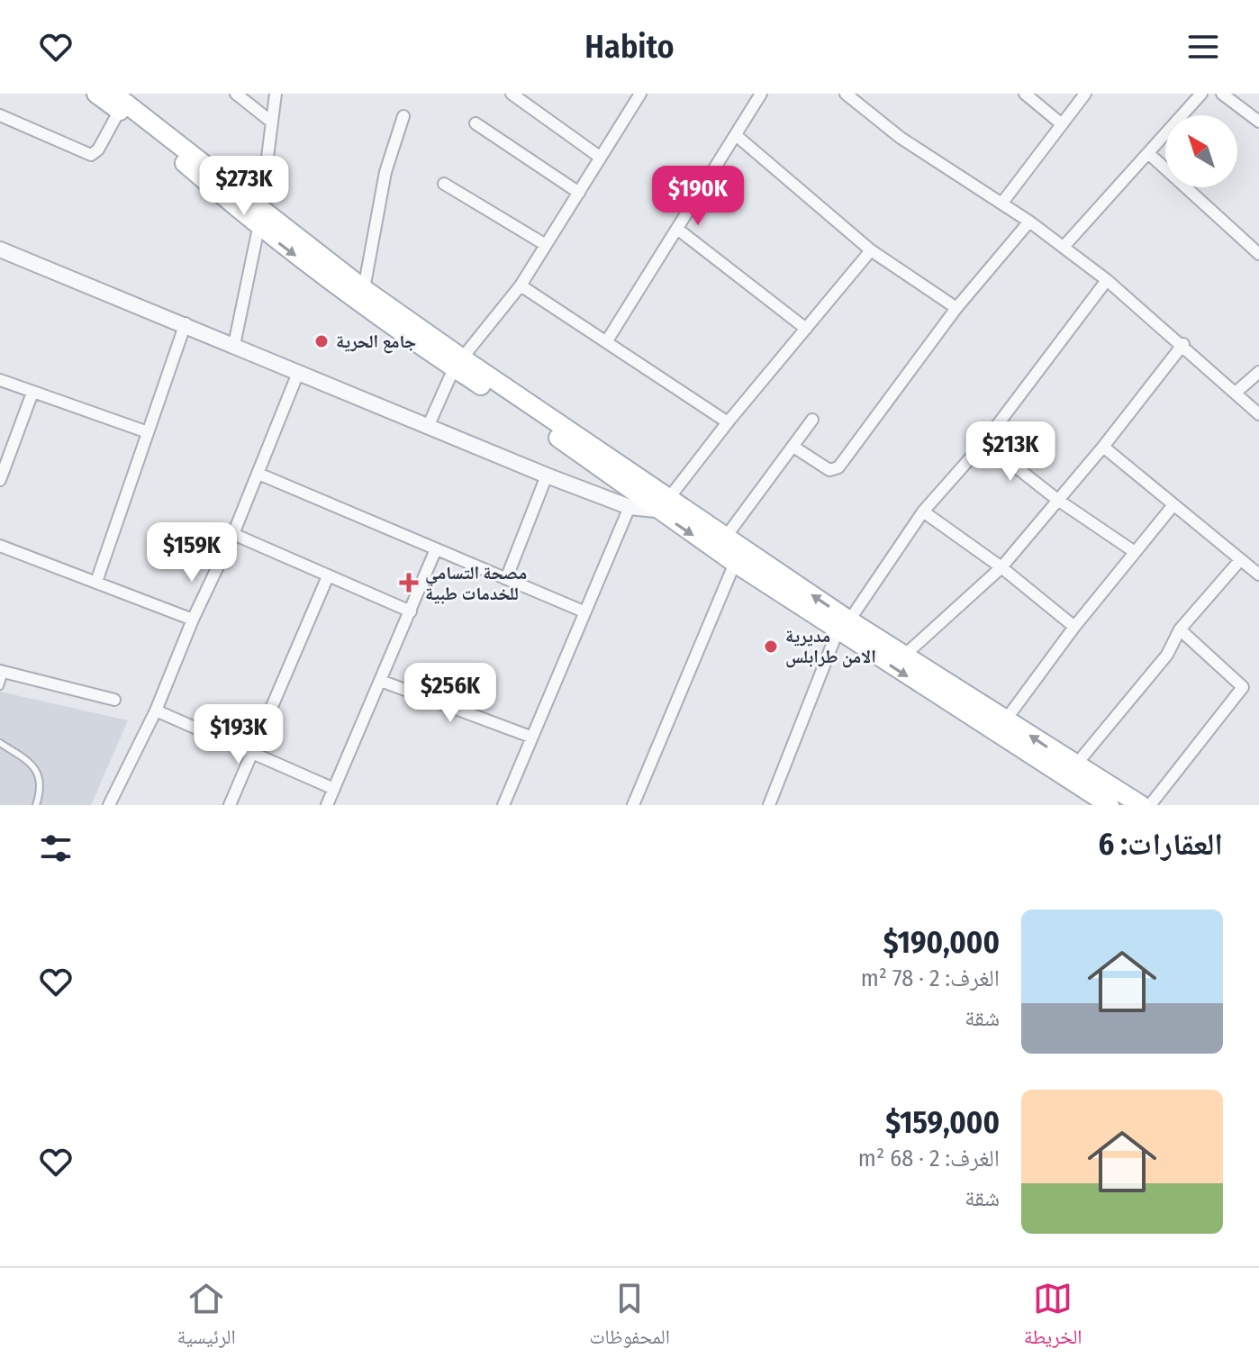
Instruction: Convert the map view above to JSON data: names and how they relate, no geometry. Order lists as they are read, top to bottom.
{
  "places": {
    "other": ["جامع الحرية", "مديرية الامن طرابلس"],
    "health": ["مصحة التسامي للخدمات طبية"]
  },
  "north": "top left",
  "page": {
    "header": "Habito",
    "price": [
      "$273K",
      "$190K",
      "$213K",
      "$159K",
      "$256K",
      "$193K"
    ],
    "heading": "العقارات: 6",
    "list": [
      {
        "name": "$190,000",
        "note": "الغرف: 2 · 78 m² · شقة"
      },
      {
        "name": "$159,000",
        "note": "الغرف: 2 · 68 m² · شقة"
      }
    ],
    "tabs": ["الخريطة", "المحفوظات", "الرئيسية"]
  }
}
